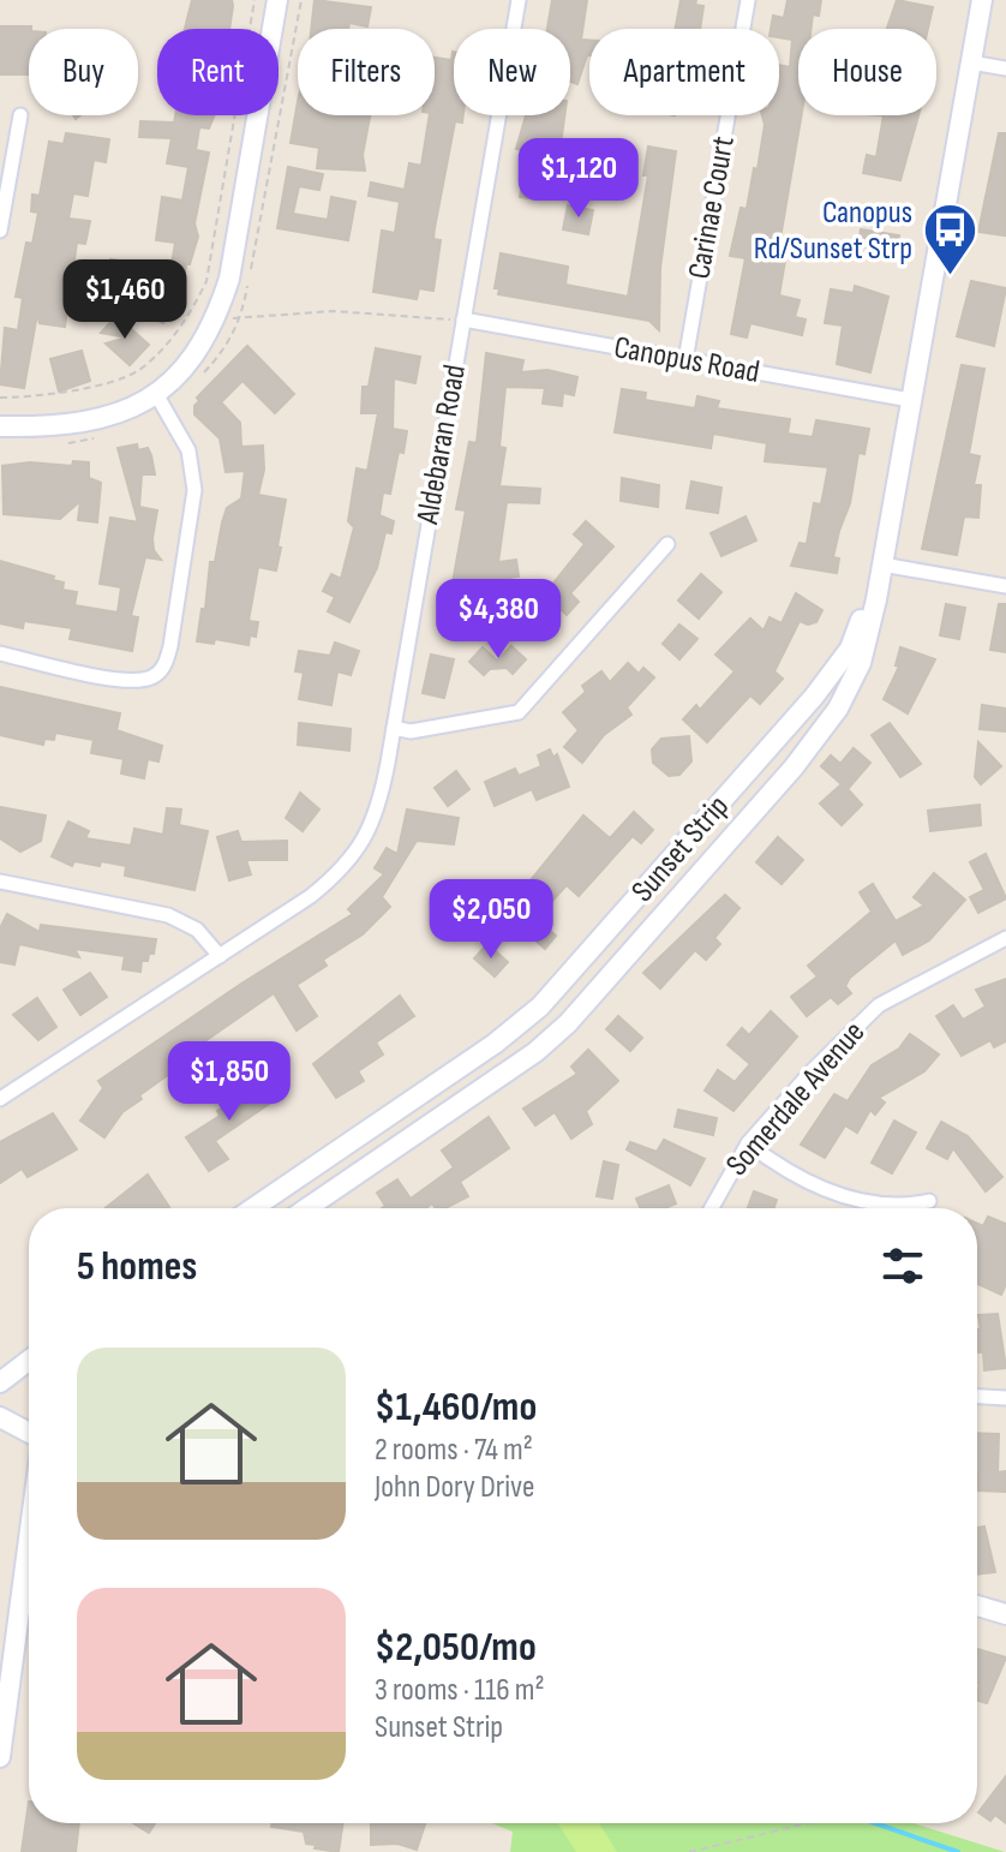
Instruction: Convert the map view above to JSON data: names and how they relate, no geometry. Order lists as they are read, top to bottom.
{
  "streets": {
    "street": [
      "Carinae Court",
      "Canopus Road",
      "Aldebaran Road",
      "Sunset Strip",
      "Somerdale Avenue"
    ]
  },
  "crossings": [
    ["Carinae Court", "Canopus Road"],
    ["Canopus Road", "Aldebaran Road"],
    ["Canopus Road", "Sunset Strip"]
  ],
  "places": {
    "bus stop": ["Canopus Rd/Sunset Strp"]
  },
  "page": {
    "chip": [
      "Buy",
      "Rent",
      "Filters",
      "New",
      "Apartment",
      "House"
    ],
    "price": [
      "$1,120",
      "$1,460",
      "$4,380",
      "$2,050",
      "$1,850"
    ],
    "heading": "5 homes",
    "list": [
      {
        "name": "$1,460/mo",
        "note": "2 rooms · 74 m² · John Dory Drive"
      },
      {
        "name": "$2,050/mo",
        "note": "3 rooms · 116 m² · Sunset Strip"
      }
    ]
  }
}
